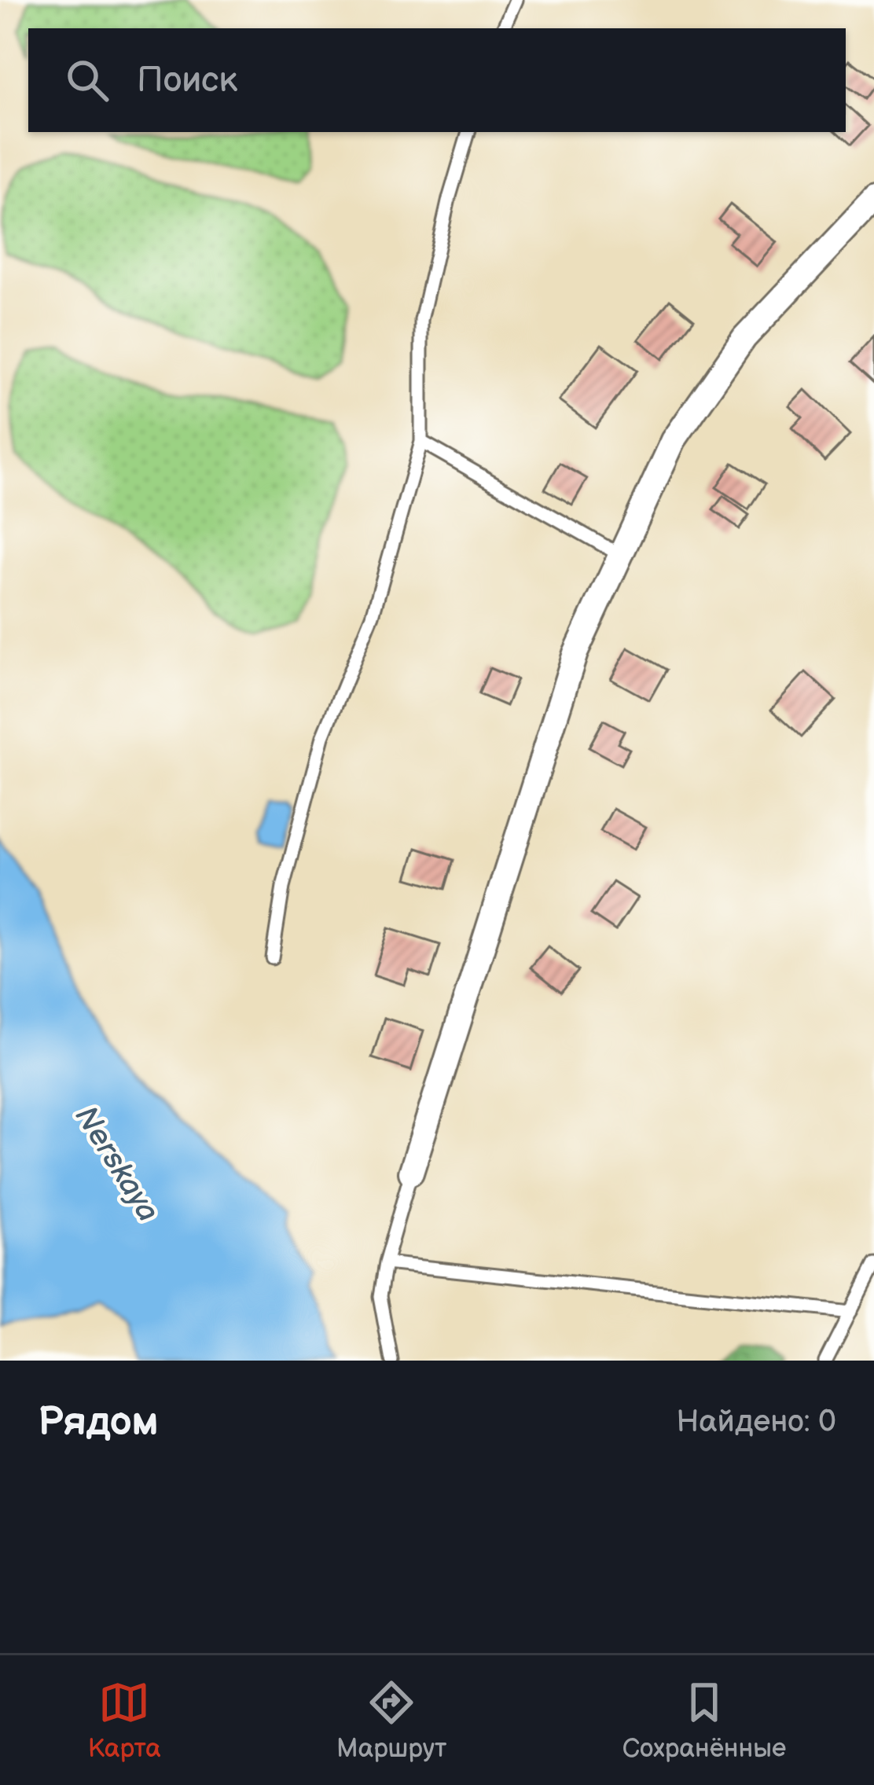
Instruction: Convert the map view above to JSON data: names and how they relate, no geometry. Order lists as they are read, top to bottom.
{
  "water": ["Nerskaya"],
  "page": {
    "search": "Поиск",
    "heading": ["Рядом", "Найдено: 0"],
    "nav": ["Карта", "Маршрут", "Сохранённые"]
  }
}
